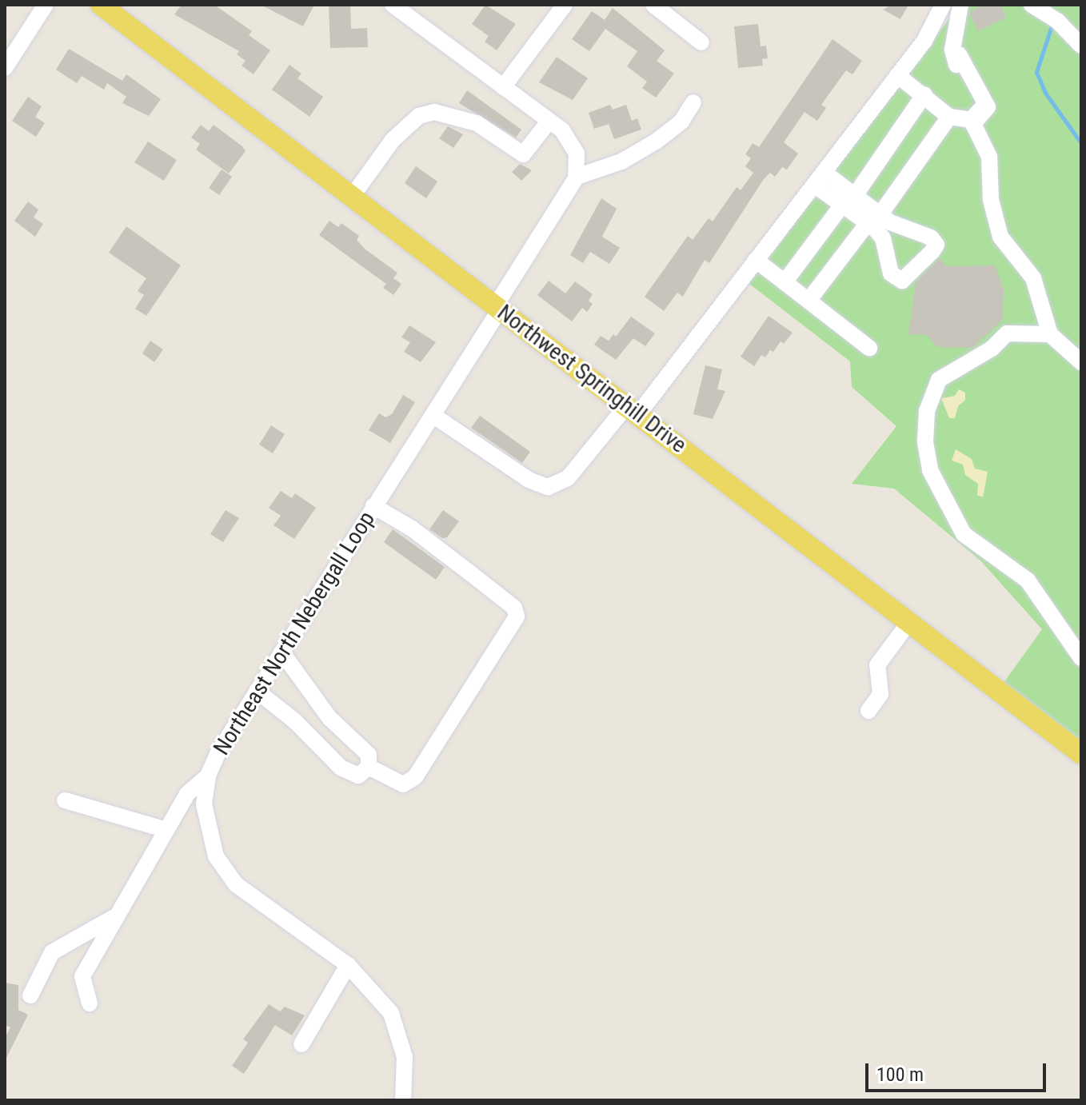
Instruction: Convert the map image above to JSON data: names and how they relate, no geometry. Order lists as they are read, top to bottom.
{
  "streets": {
    "main road": ["Northwest Springhill Drive"],
    "street": ["Northeast North Nebergall Loop"]
  },
  "crossings": [
    ["Northwest Springhill Drive", "Northeast North Nebergall Loop"]
  ],
  "scale_bar": "100 m"
}
